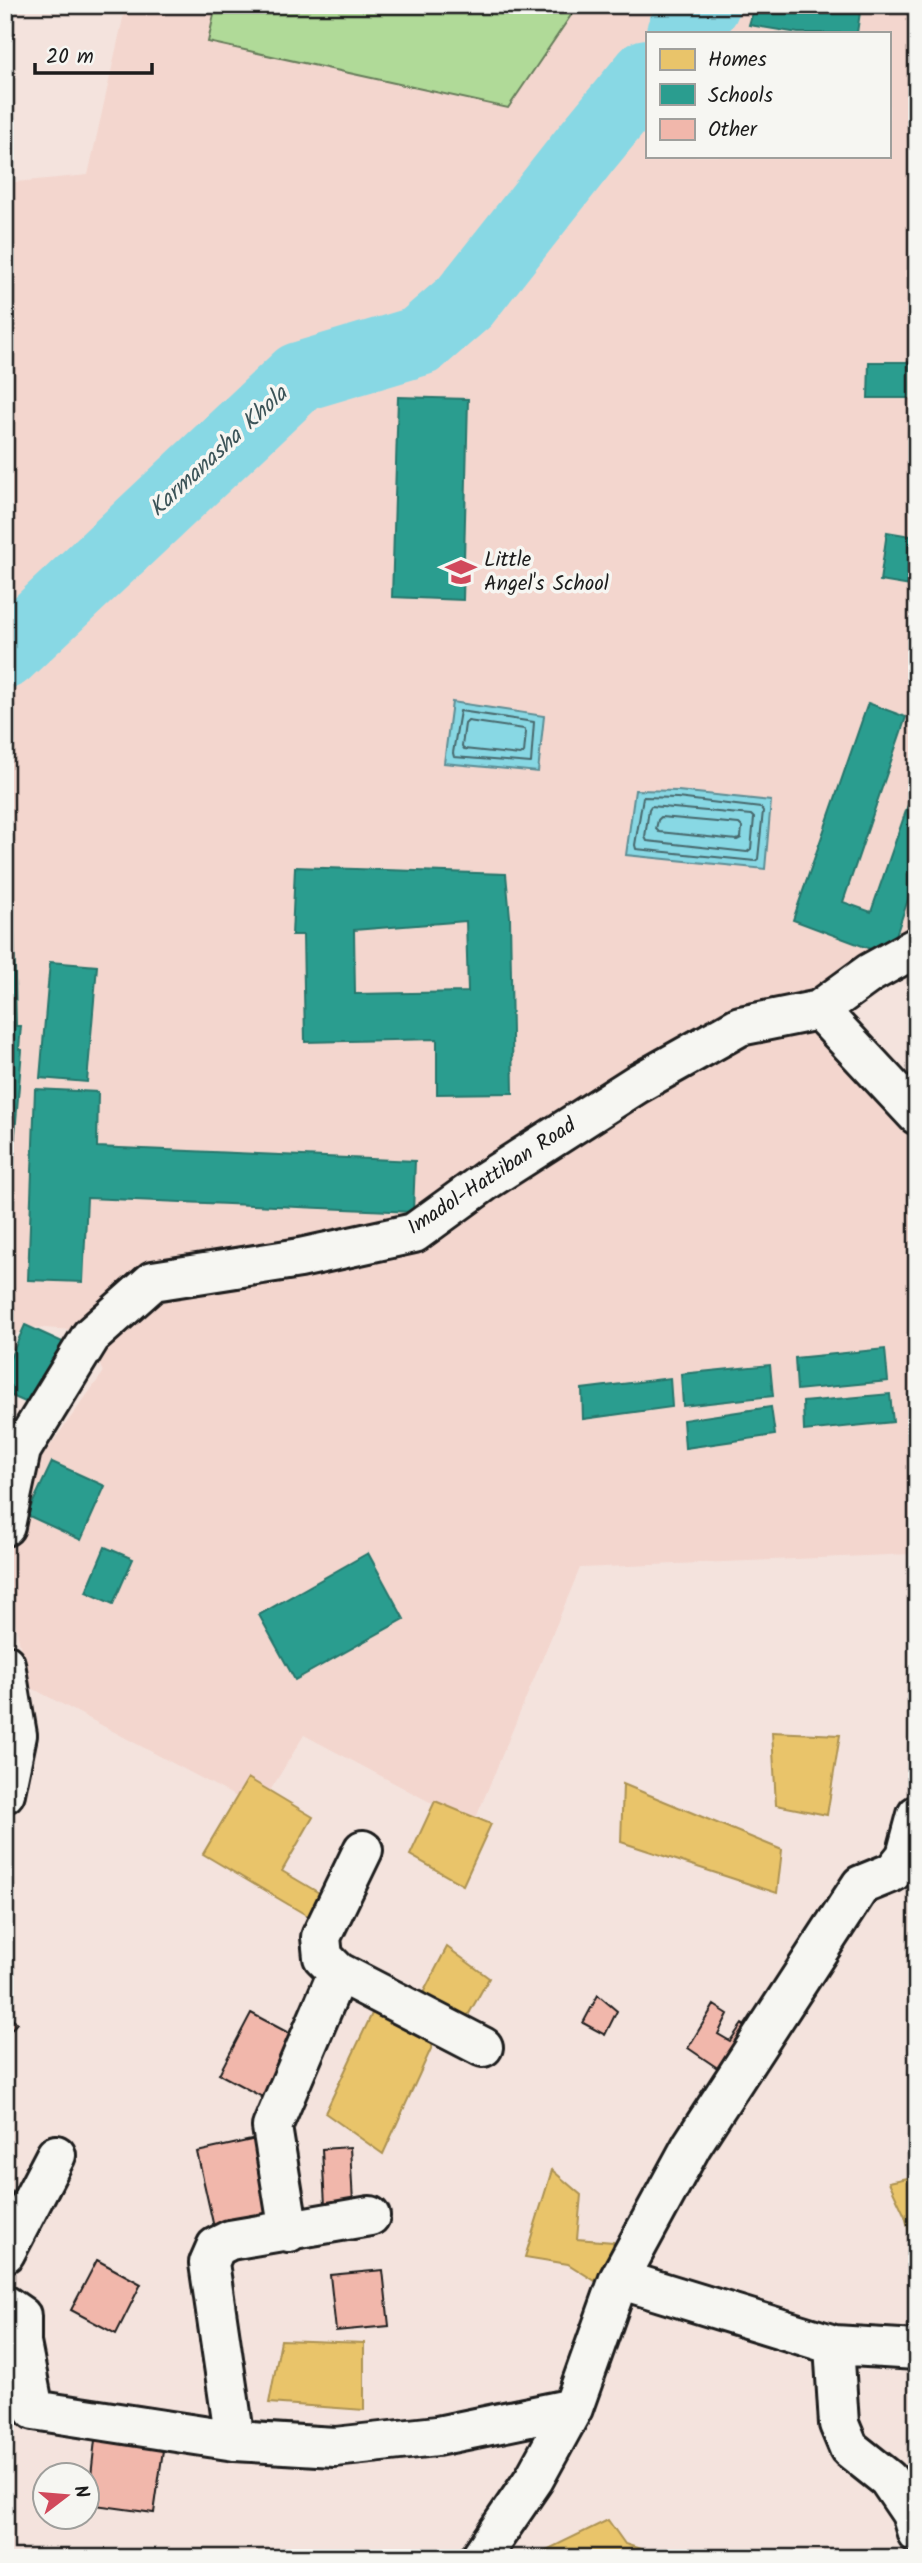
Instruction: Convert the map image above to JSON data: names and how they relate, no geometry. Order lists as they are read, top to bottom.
{
  "streets": {
    "street": ["Imadol-Hattiban Road"]
  },
  "water": ["Karmanasha Khola"],
  "places": {
    "school or university": ["Little Angel's School"]
  },
  "legend": ["Homes", "Schools", "Other"],
  "scale_bar": "20 m",
  "north": "right"
}
